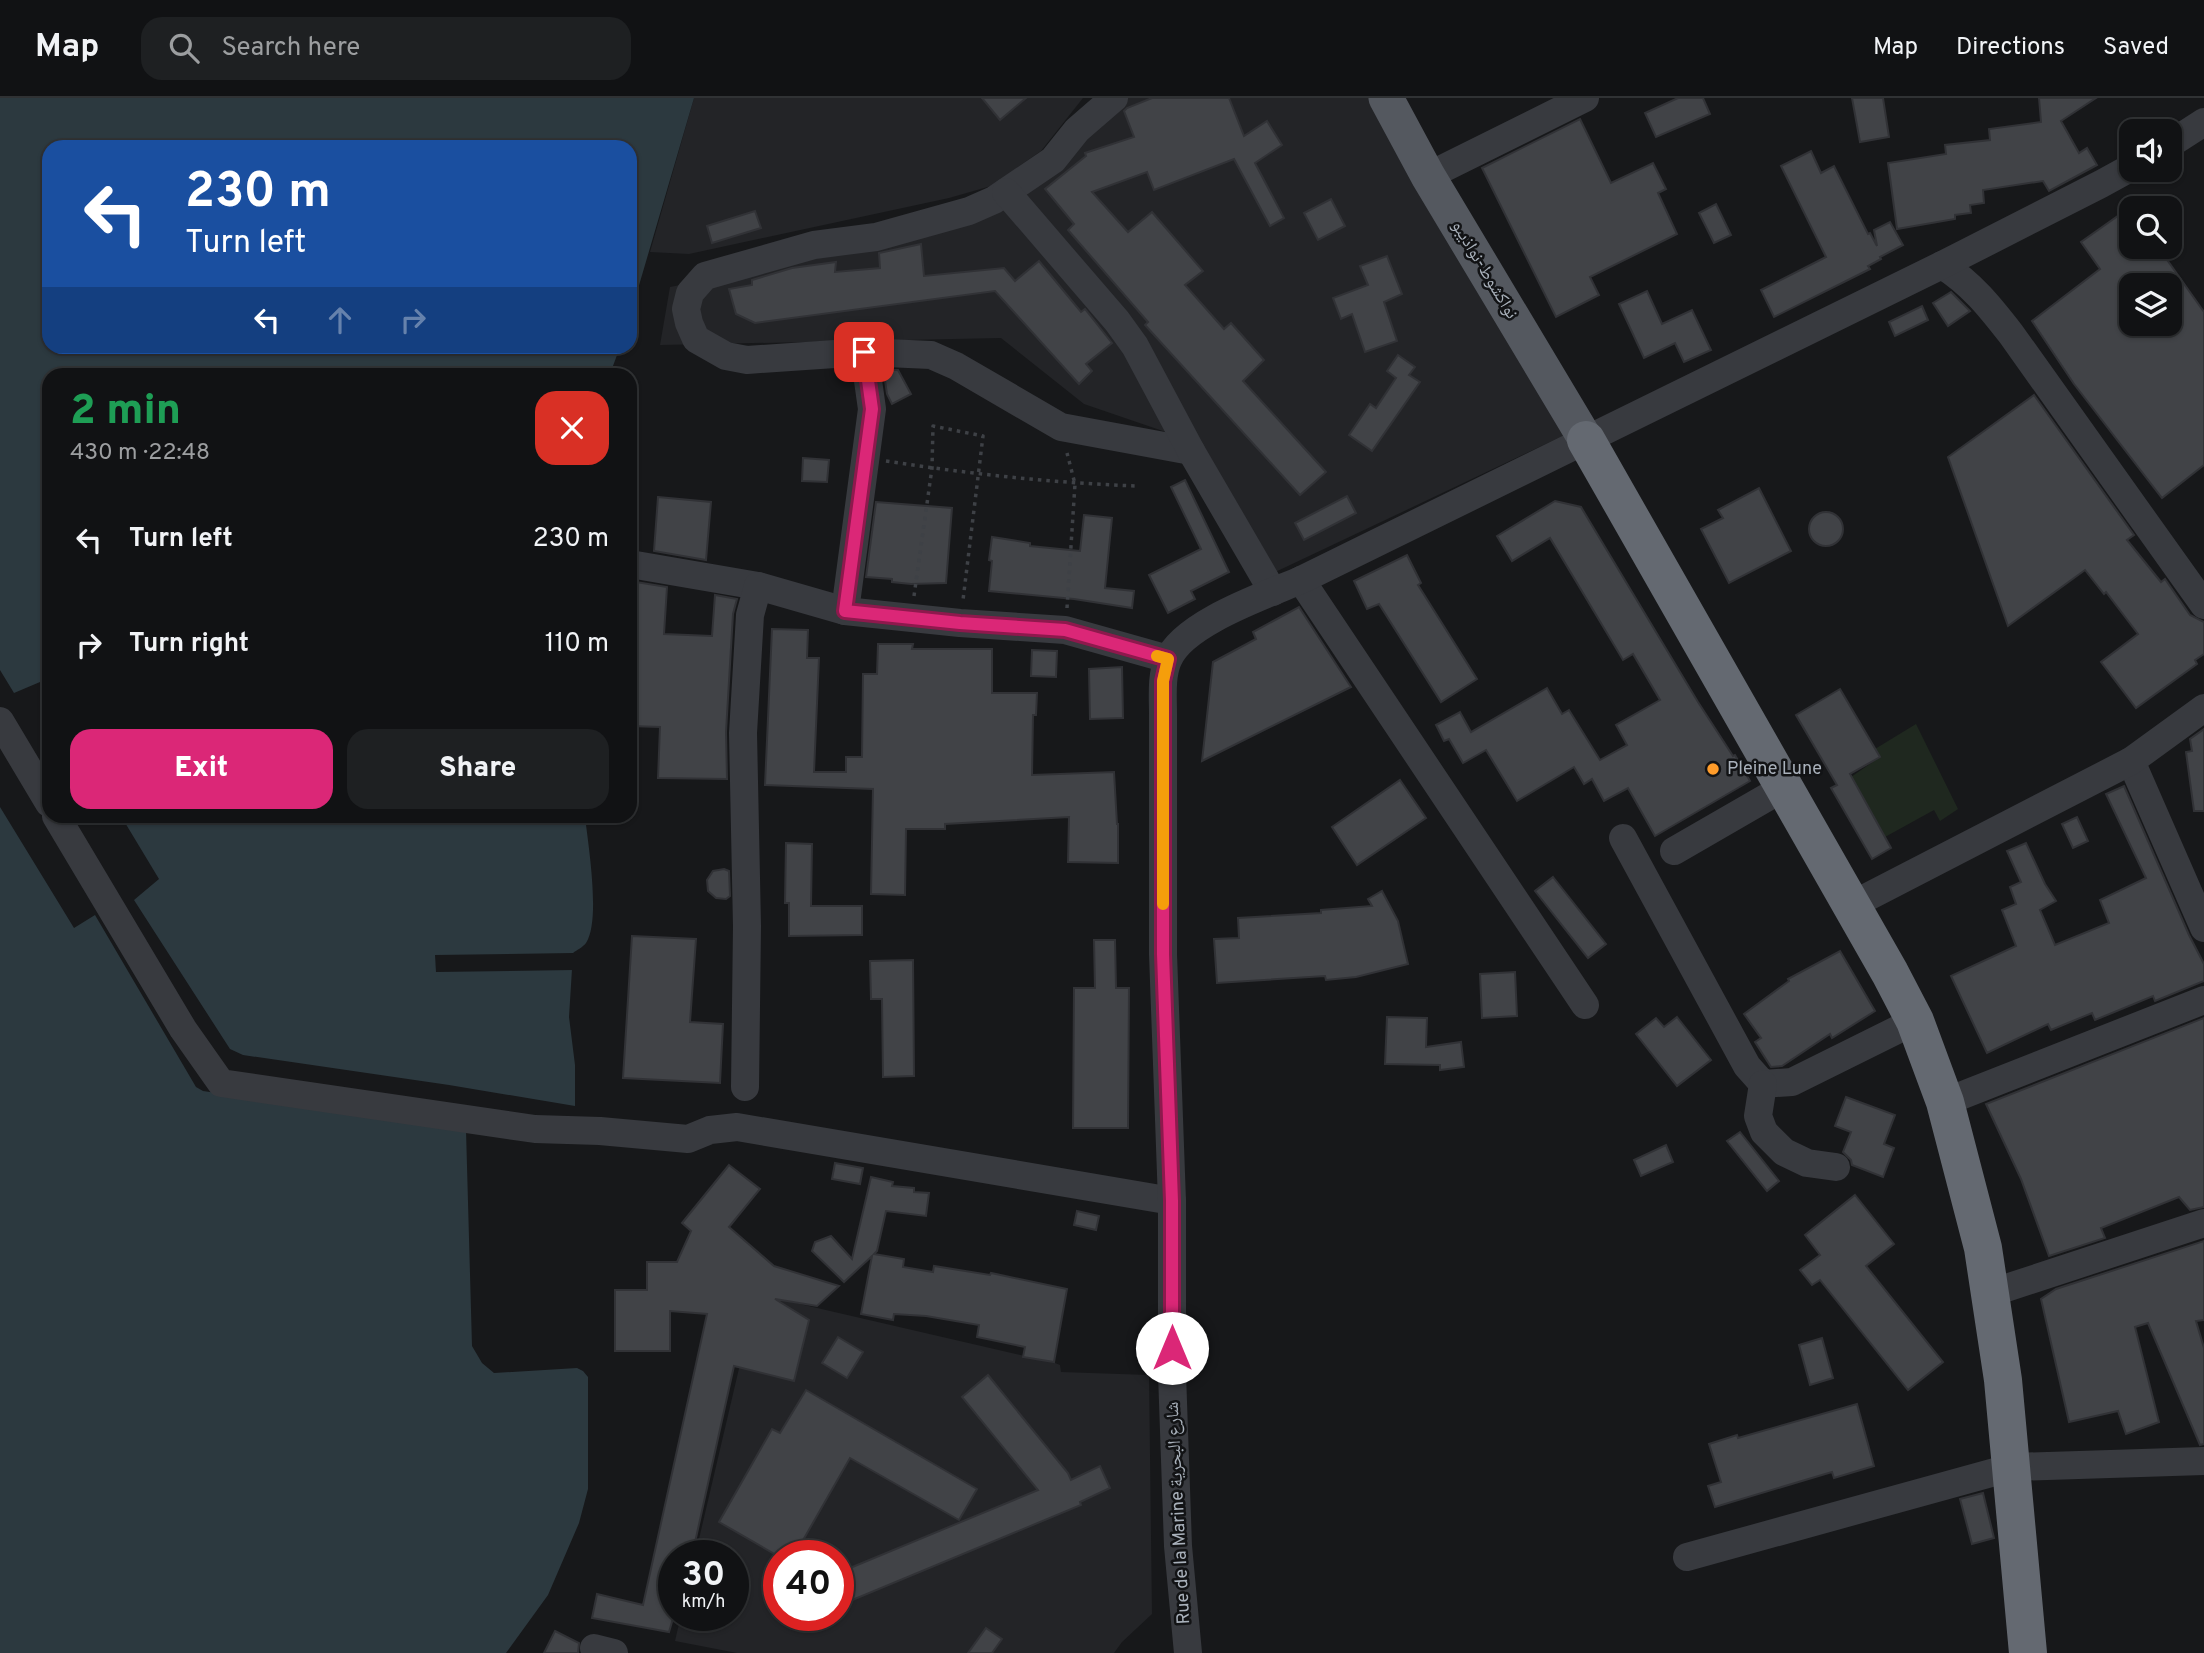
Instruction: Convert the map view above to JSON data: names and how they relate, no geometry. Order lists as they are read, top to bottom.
{
  "streets": {
    "main road": ["نواكشوط-نواذيبو"],
    "street": ["Rue de la Marine شارع البحرية"]
  },
  "places": ["Pleine Lune"],
  "page": {
    "header": "Map",
    "search": "Search here",
    "nav": ["Map", "Directions", "Saved"],
    "turn": ["230 m", "Turn left"],
    "heading": ["2 min", "430 m · 22:48"],
    "list": [
      {
        "name": "Turn left",
        "value": "230 m"
      },
      {
        "name": "Turn right",
        "value": "110 m"
      }
    ],
    "buttons": ["Exit", "Share"],
    "speed": "30 km/h",
    "limit": "40"
  }
}
